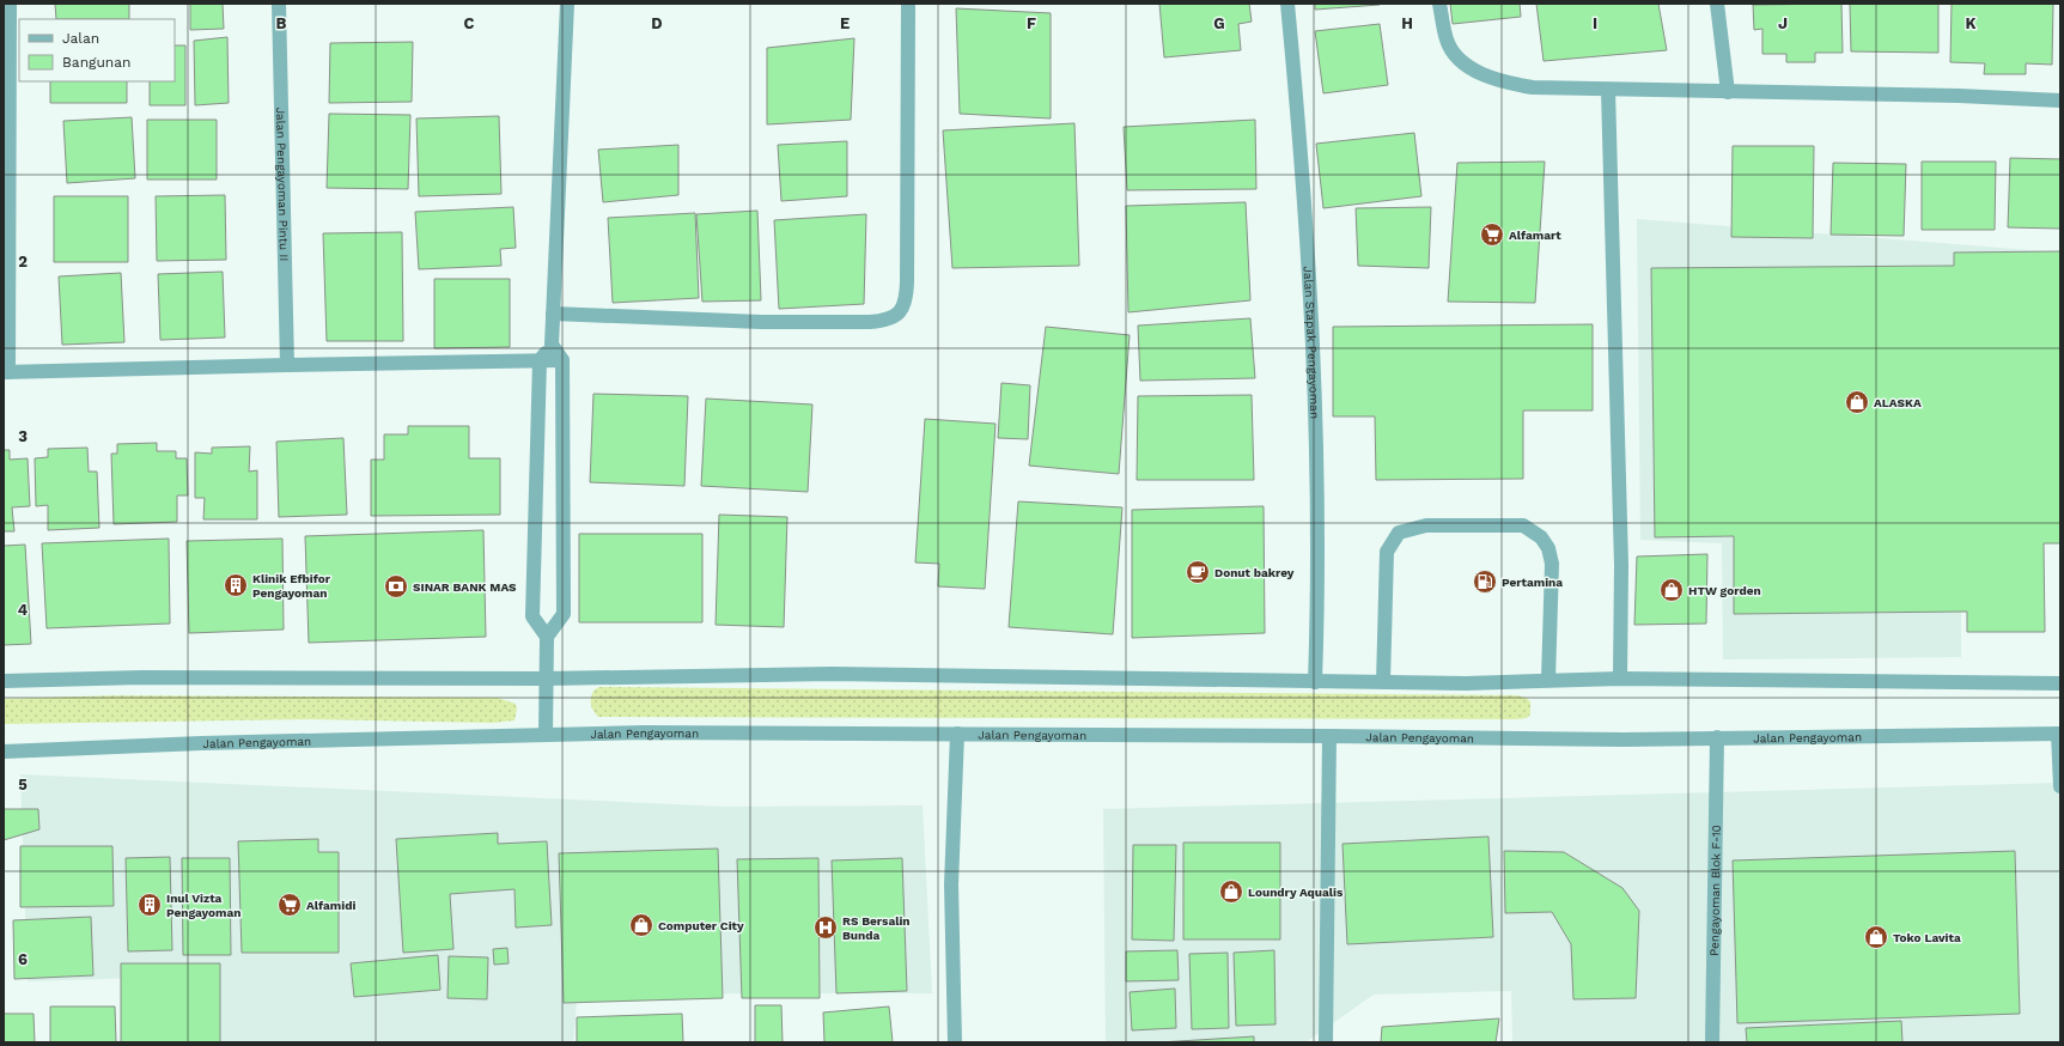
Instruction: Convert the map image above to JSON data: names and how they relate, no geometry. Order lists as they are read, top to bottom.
{
  "streets": {
    "street": [
      "Jalan Pengayoman Pintu II",
      "Jalan Stapak Pengayoman",
      "Jalan Pengayoman",
      "Pengayoman Blok F-10"
    ]
  },
  "crossings": [
    ["Jalan Pengayoman", "Pengayoman Blok F-10"]
  ],
  "places": {
    "supermarket": ["Alfamart", "Alfamidi"],
    "shop": [
      "ALASKA",
      "HTW gorden",
      "Loundry Aqualis",
      "Computer City",
      "Toko Lavita"
    ],
    "cafe": ["Donut bakrey"],
    "fuel station": ["Pertamina"],
    "building": ["Klinik Efbifor Pengayoman", "Inul Vizta Pengayoman"],
    "bank": ["SINAR BANK MAS"],
    "hospital": ["RS Bersalin Bunda"]
  },
  "legend": ["Jalan", "Bangunan"],
  "grid": {
    "columns": [
      "B",
      "C",
      "D",
      "E",
      "F",
      "G",
      "H",
      "I",
      "J",
      "K"
    ],
    "rows": [
      "2",
      "3",
      "4",
      "5",
      "6"
    ]
  }
}
